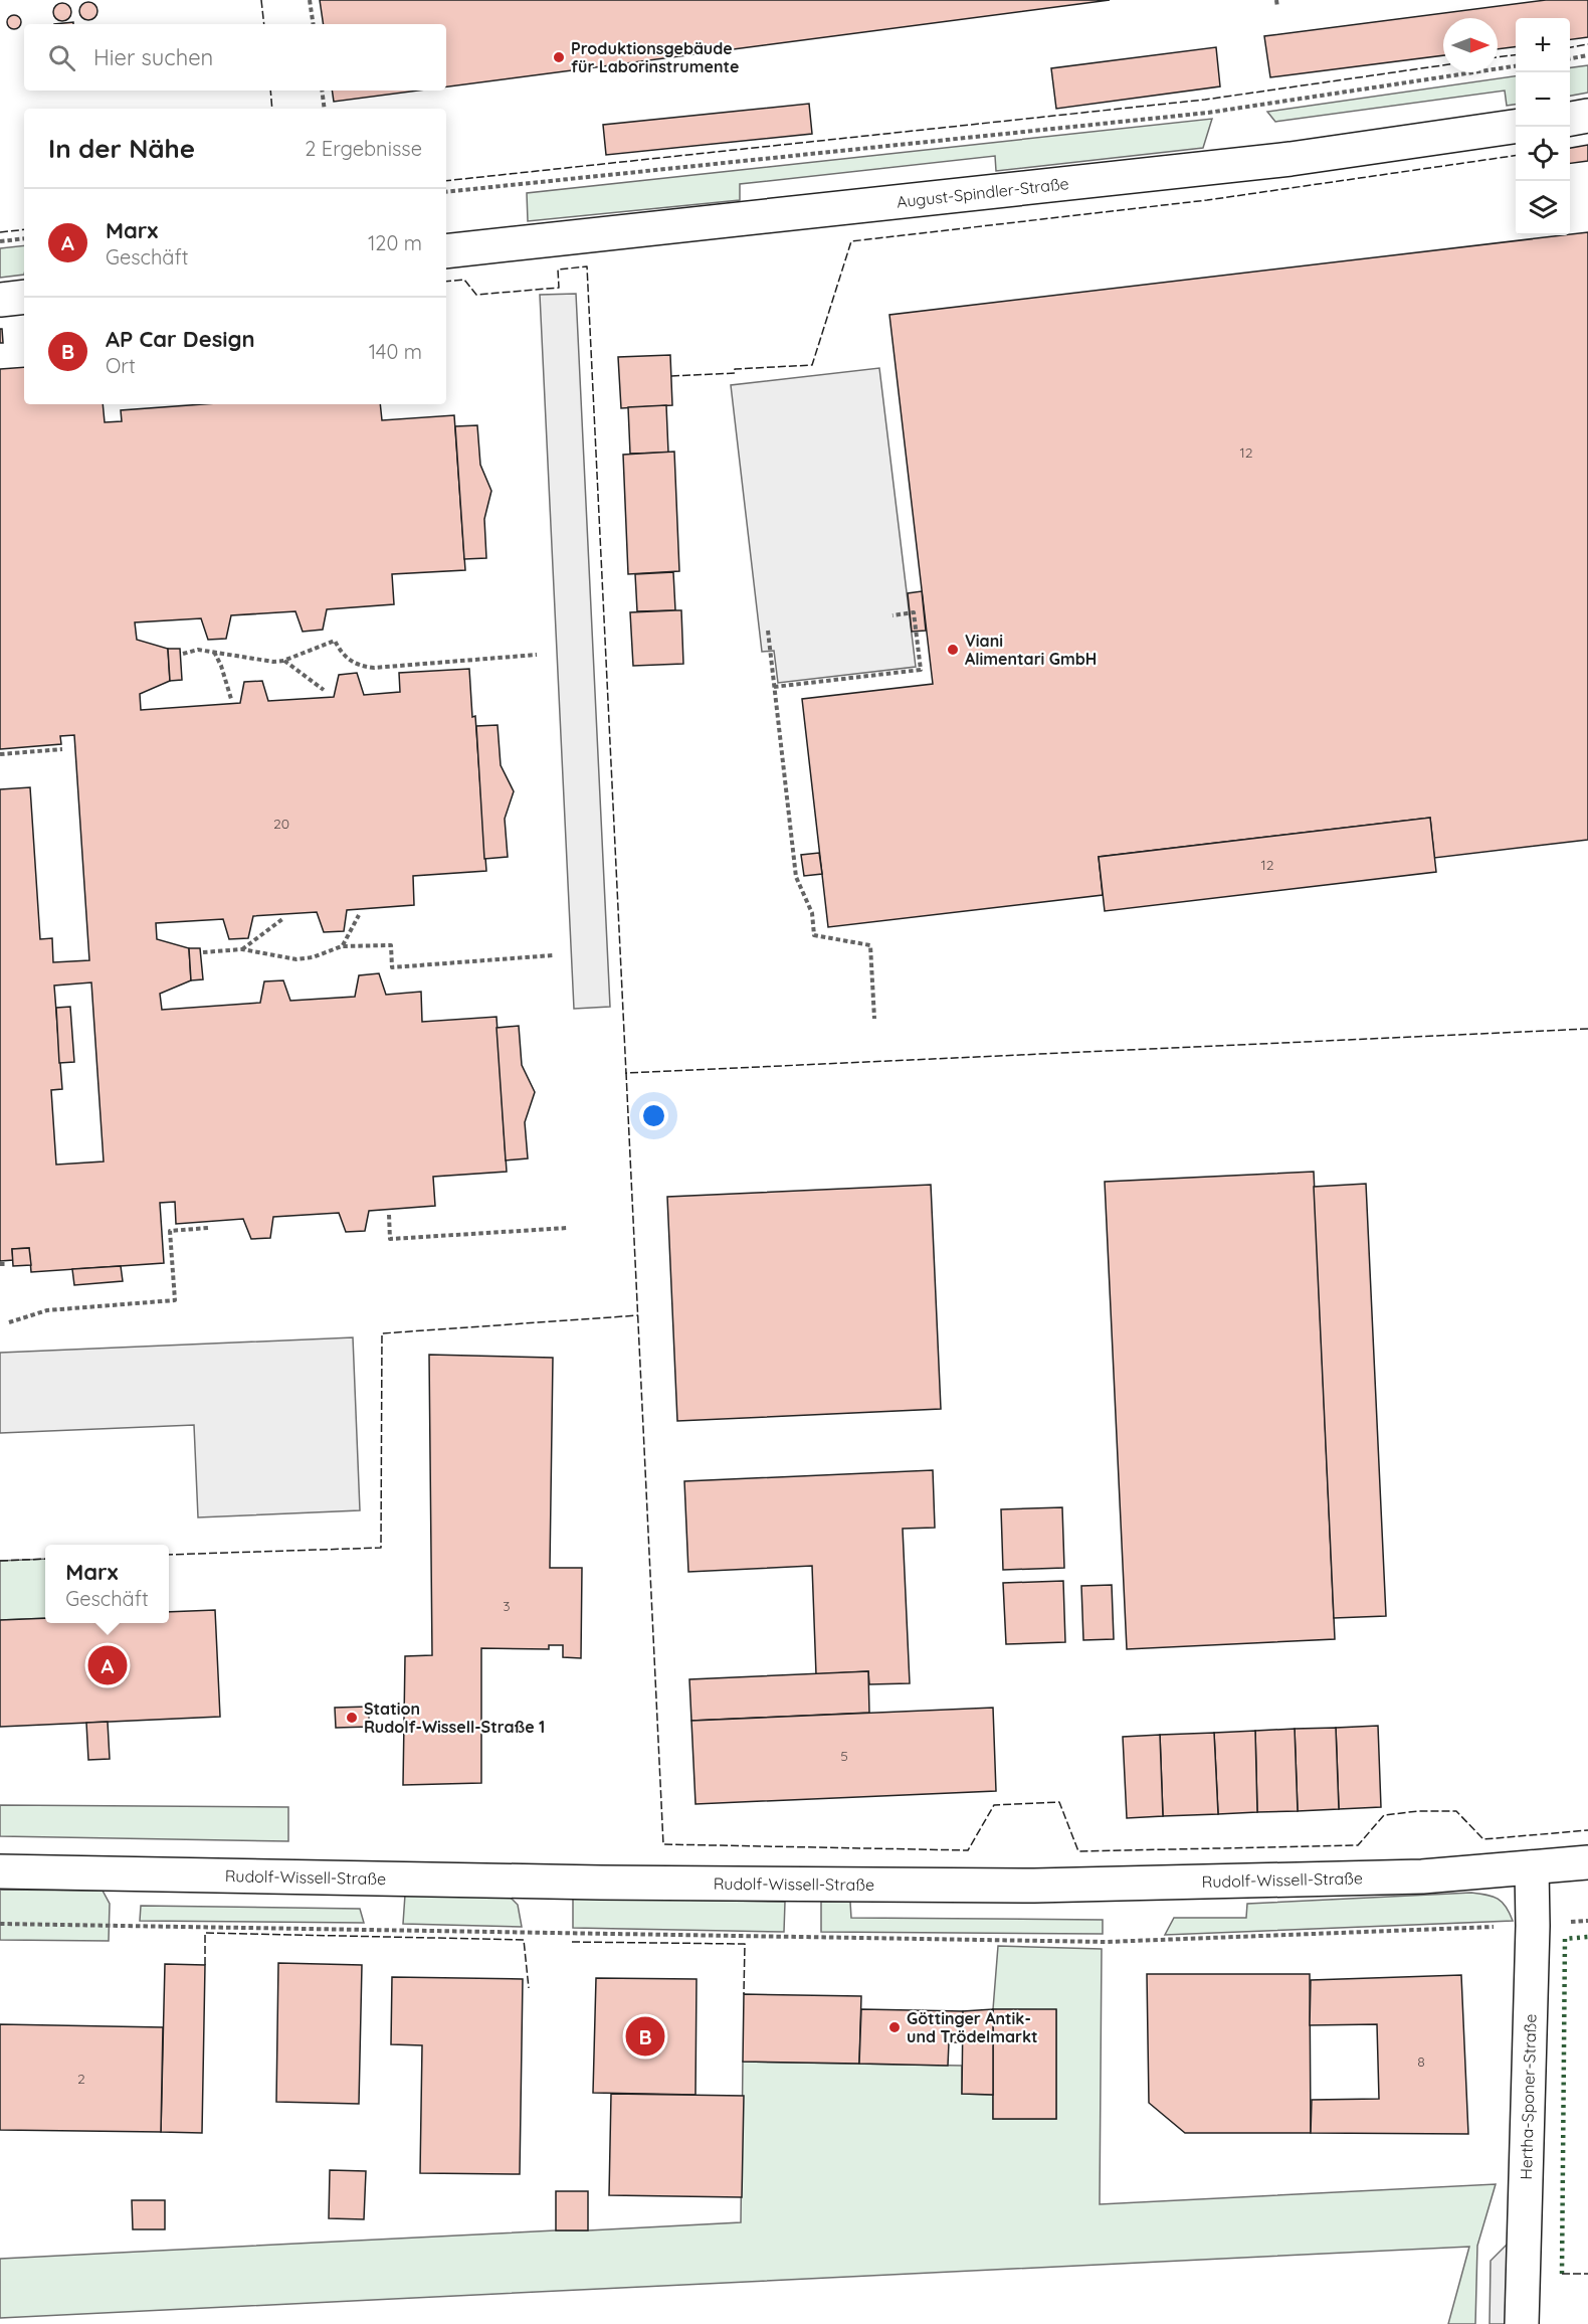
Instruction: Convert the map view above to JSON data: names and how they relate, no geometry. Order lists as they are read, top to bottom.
{
  "streets": {
    "street": ["August-Spindler-Straße", "Rudolf-Wissell-Straße", "Hertha-Sponer-Straße"]
  },
  "crossings": [
    ["Rudolf-Wissell-Straße", "Hertha-Sponer-Straße"]
  ],
  "places": [
    "Produktionsgebäude für Laborinstrumente",
    "Viani Alimentari GmbH",
    "Station Rudolf-Wissell-Straße 1",
    "Göttinger Antik- und Trödelmarkt"
  ],
  "house_numbers": [
    "12",
    "20",
    "12",
    "3",
    "5",
    "8",
    "2"
  ],
  "north": "right",
  "page": {
    "map_buttons": ["+", "−"],
    "search": "Hier suchen",
    "heading": ["In der Nähe", "2 Ergebnisse"],
    "list": [
      {
        "mark": "A",
        "name": "Marx",
        "note": "Geschäft",
        "value": "120 m"
      },
      {
        "mark": "B",
        "name": "AP Car Design",
        "note": "Ort",
        "value": "140 m"
      }
    ],
    "popup": ["Marx", "Geschäft"],
    "pins": ["A", "B"]
  }
}
